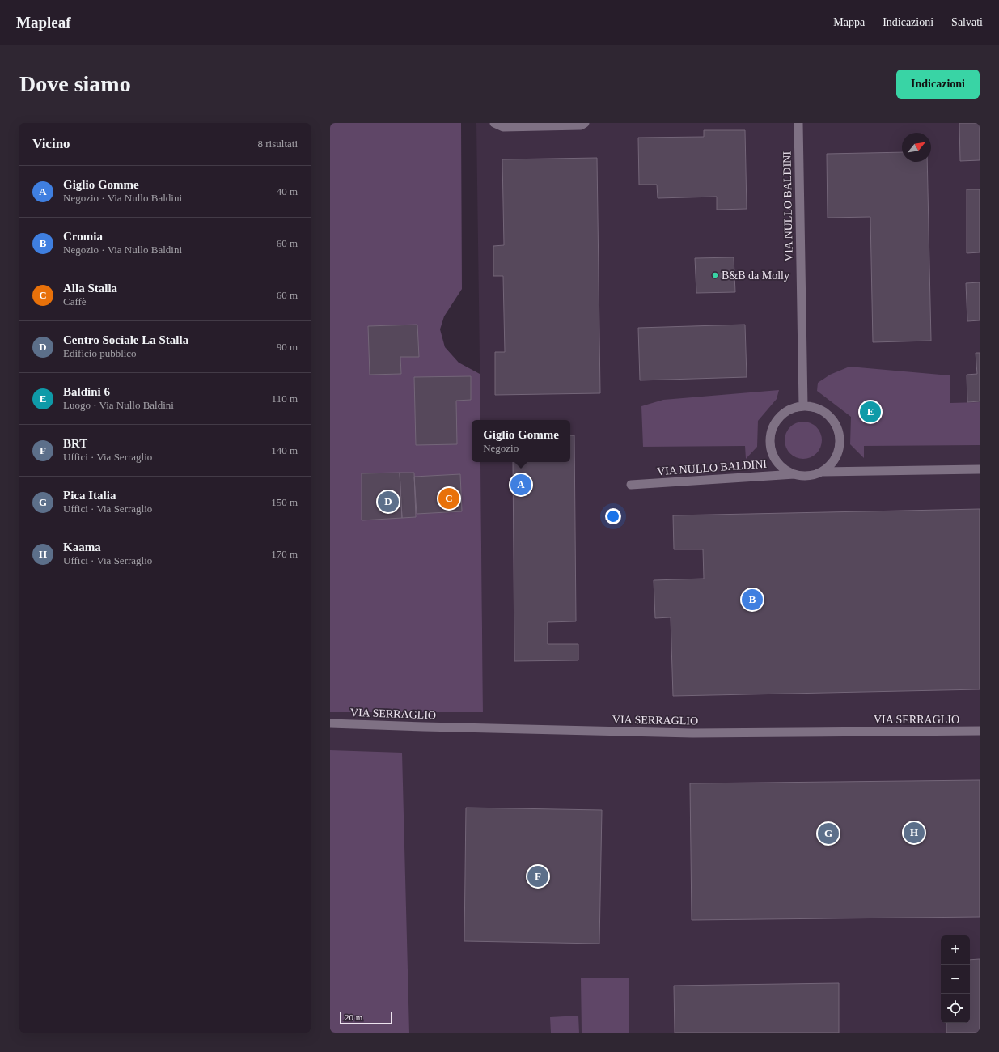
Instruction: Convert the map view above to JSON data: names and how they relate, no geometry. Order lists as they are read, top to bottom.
{
  "streets": {
    "street": ["VIA NULLO BALDINI", "VIA SERRAGLIO"]
  },
  "places": ["B&B da Molly"],
  "scale_bar": "20 m",
  "north": "top right",
  "page": {
    "header": "Mapleaf",
    "nav": ["Mappa", "Indicazioni", "Salvati"],
    "buttons": "Indicazioni",
    "title": "Dove siamo",
    "heading": ["Vicino", "8 risultati"],
    "list": [
      {
        "mark": "A",
        "name": "Giglio Gomme",
        "note": "Negozio · Via Nullo Baldini",
        "value": "40 m"
      },
      {
        "mark": "B",
        "name": "Cromia",
        "note": "Negozio · Via Nullo Baldini",
        "value": "60 m"
      },
      {
        "mark": "C",
        "name": "Alla Stalla",
        "note": "Caffè",
        "value": "60 m"
      },
      {
        "mark": "D",
        "name": "Centro Sociale La Stalla",
        "note": "Edificio pubblico",
        "value": "90 m"
      },
      {
        "mark": "E",
        "name": "Baldini 6",
        "note": "Luogo · Via Nullo Baldini",
        "value": "110 m"
      },
      {
        "mark": "F",
        "name": "BRT",
        "note": "Uffici · Via Serraglio",
        "value": "140 m"
      },
      {
        "mark": "G",
        "name": "Pica Italia",
        "note": "Uffici · Via Serraglio",
        "value": "150 m"
      },
      {
        "mark": "H",
        "name": "Kaama",
        "note": "Uffici · Via Serraglio",
        "value": "170 m"
      }
    ],
    "pins": [
      "E",
      "A",
      "C",
      "D",
      "B",
      "H",
      "G",
      "F"
    ],
    "popup": ["Giglio Gomme", "Negozio"],
    "map_buttons": ["+", "−"],
    "scale": "20 m"
  }
}
